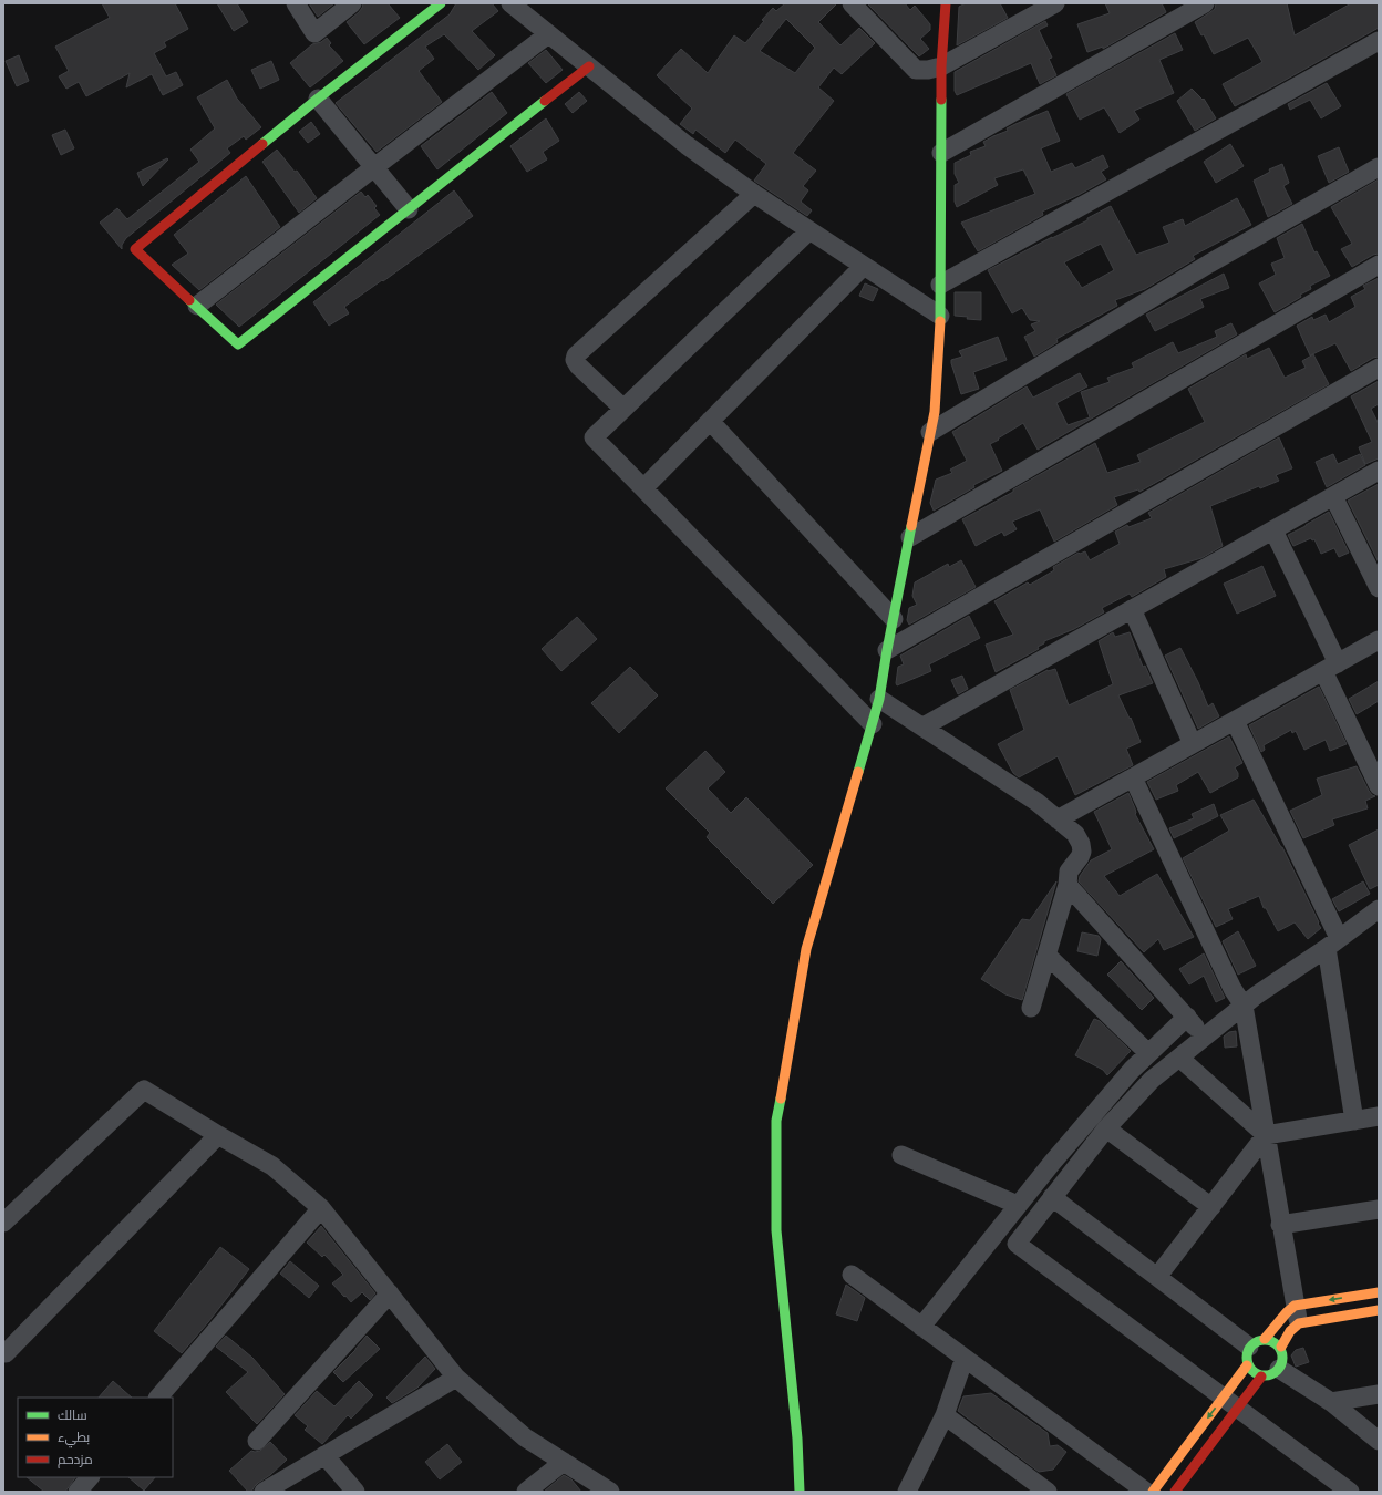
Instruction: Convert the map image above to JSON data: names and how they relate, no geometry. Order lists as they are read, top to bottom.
{
  "legend": ["سالك", "بطيء", "مزدحم"]
}
